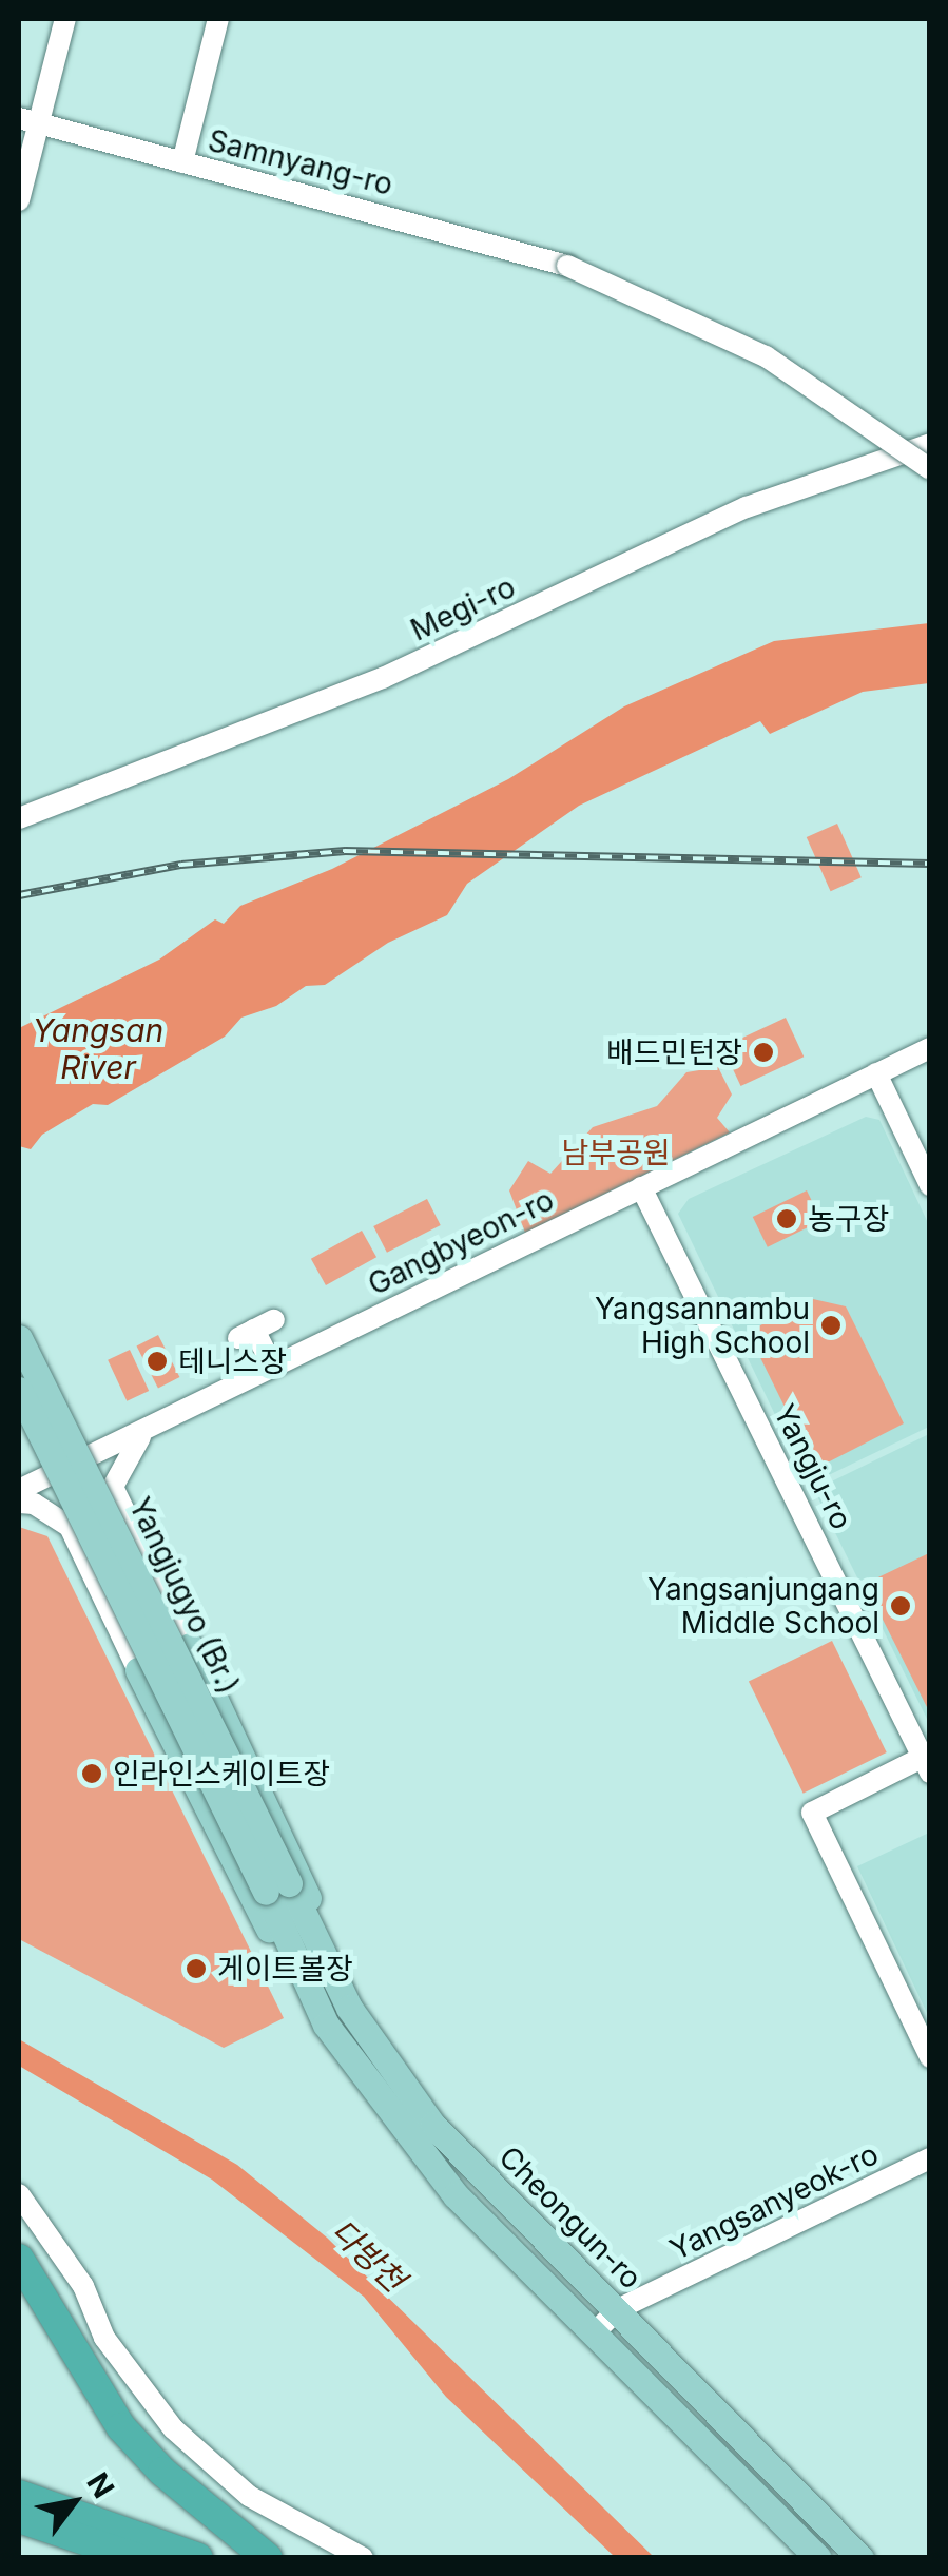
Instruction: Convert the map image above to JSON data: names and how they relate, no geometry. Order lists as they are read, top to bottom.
{
  "streets": {
    "main road": ["Yangjugyo (Br.)", "Cheongun-ro"],
    "street": [
      "Samnyang-ro",
      "Megi-ro",
      "Gangbyeon-ro",
      "Yangju-ro",
      "Yangsanyeok-ro"
    ]
  },
  "crossings": [
    ["Gangbyeon-ro", "Yangju-ro"],
    ["Yangjugyo (Br.)", "Cheongun-ro"],
    ["Yangsanyeok-ro", "Cheongun-ro"]
  ],
  "water": ["Yangsan River", "다방천"],
  "parks": ["남부공원"],
  "places": [
    "배드민턴장",
    "농구장",
    "Yangsannambu High School",
    "테니스장",
    "Yangsanjungang Middle School",
    "인라인스케이트장",
    "게이트볼장"
  ],
  "north": "top right"
}
